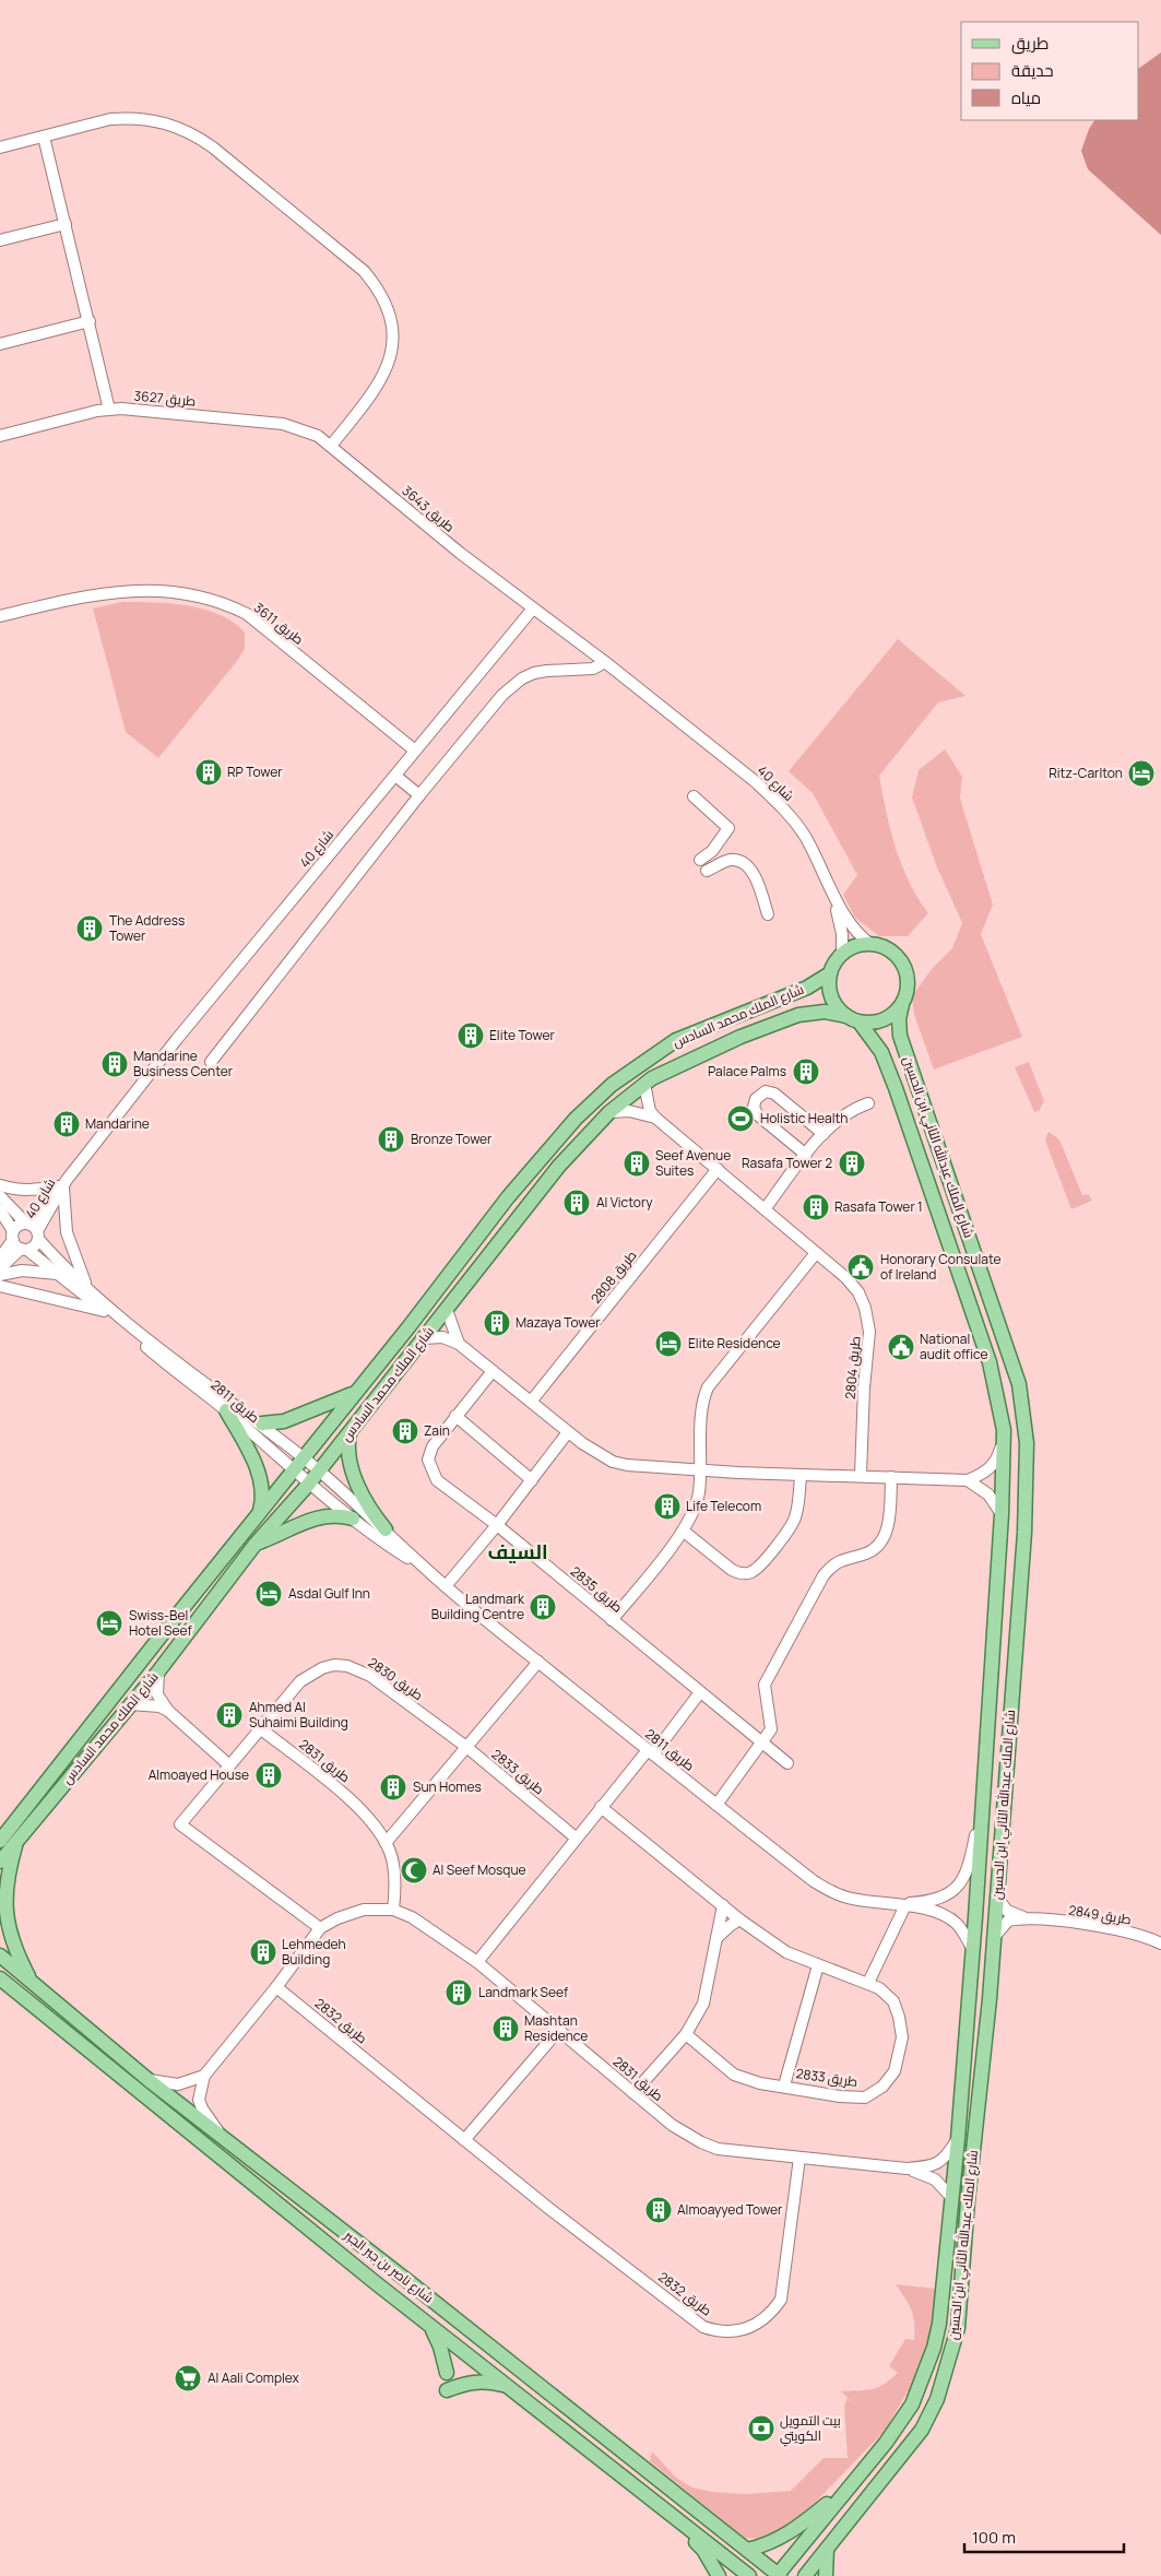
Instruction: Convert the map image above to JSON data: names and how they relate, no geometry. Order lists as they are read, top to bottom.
{
  "streets": {
    "main road": ["شارع الملك محمد السادس", "شارع الملك عبدالله الثاني ابن الحسين", "شارع ناصر بن جبر الجبر"],
    "street": [
      "طريق 3627",
      "طريق 3643",
      "طريق 3611",
      "شارع 40",
      "طريق 2808",
      "طريق 2804",
      "طريق 2811",
      "طريق 2835",
      "طريق 2830",
      "طريق 2831",
      "طريق 2833",
      "طريق 2849",
      "طريق 2832"
    ]
  },
  "crossings": [
    ["طريق 3627", "طريق 3643"],
    ["طريق 3643", "شارع 40"],
    ["طريق 3611", "شارع 40"],
    ["شارع 40", "شارع الملك محمد السادس"],
    ["شارع 40", "شارع الملك عبدالله الثاني ابن الحسين"],
    ["شارع 40", "طريق 2811"],
    ["شارع الملك محمد السادس", "شارع الملك عبدالله الثاني ابن الحسين"],
    ["شارع الملك محمد السادس", "طريق 2811"],
    ["شارع الملك عبدالله الثاني ابن الحسين", "طريق 2811"],
    ["شارع الملك عبدالله الثاني ابن الحسين", "طريق 2831"],
    ["شارع الملك عبدالله الثاني ابن الحسين", "طريق 2849"],
    ["شارع الملك عبدالله الثاني ابن الحسين", "شارع ناصر بن جبر الجبر"],
    ["طريق 2808", "طريق 2804"],
    ["طريق 2830", "طريق 2831"],
    ["طريق 2830", "طريق 2833"],
    ["طريق 2831", "طريق 2832"],
    ["طريق 2831", "شارع ناصر بن جبر الجبر"]
  ],
  "districts": ["السيف"],
  "places": {
    "building": [
      "RP Tower",
      "The Address Tower",
      "Elite Tower",
      "Mandarine Business Center",
      "Palace Palms",
      "Mandarine",
      "Bronze Tower",
      "Seef Avenue Suites",
      "Rasafa Tower 2",
      "Al Victory",
      "Rasafa Tower 1",
      "Mazaya Tower",
      "Zain",
      "Life Telecom",
      "Landmark Building Centre",
      "Ahmed Al Suhaimi Building",
      "Almoayed House",
      "Sun Homes",
      "Lehmedeh Building",
      "Landmark Seef",
      "Mashtan Residence",
      "Almoayyed Tower"
    ],
    "hotel": [
      "Ritz-Carlton",
      "Elite Residence",
      "Asdal Gulf Inn",
      "Swiss-Bel Hotel Seef"
    ],
    "sports": ["Holistic Health"],
    "public building": ["Honorary Consulate of Ireland", "National audit office"],
    "mosque": ["Al Seef Mosque"],
    "supermarket": ["Al Aali Complex"],
    "bank": ["بيت التمويل الكويتي"]
  },
  "legend": ["طريق", "حديقة", "مياه"],
  "scale_bar": "100 m"
}
